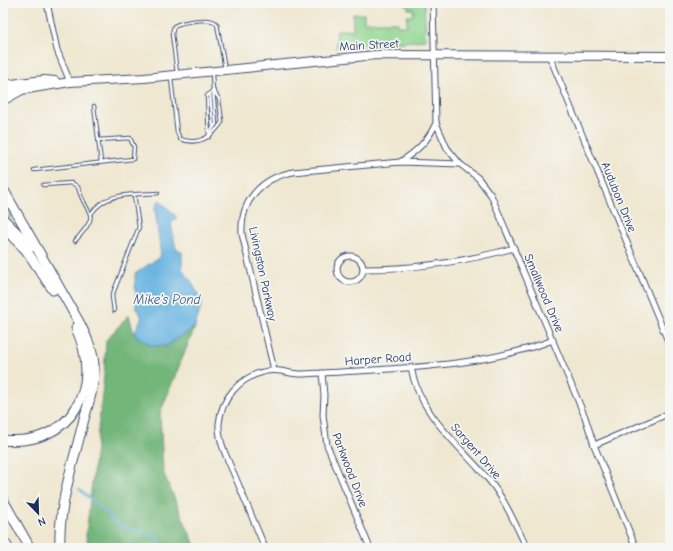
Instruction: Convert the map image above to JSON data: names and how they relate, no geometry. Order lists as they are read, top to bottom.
{
  "streets": {
    "main road": ["Main Street"],
    "street": [
      "Audubon Drive",
      "Livingston Parkway",
      "Smallwood Drive",
      "Harper Road",
      "Sargent Drive",
      "Parkwood Drive"
    ]
  },
  "crossings": [
    ["Main Street", "Audubon Drive"],
    ["Main Street", "Smallwood Drive"],
    ["Livingston Parkway", "Smallwood Drive"],
    ["Livingston Parkway", "Harper Road"],
    ["Smallwood Drive", "Harper Road"],
    ["Harper Road", "Sargent Drive"],
    ["Harper Road", "Parkwood Drive"]
  ],
  "water": ["Mike's Pond"],
  "north": "bottom right"
}
